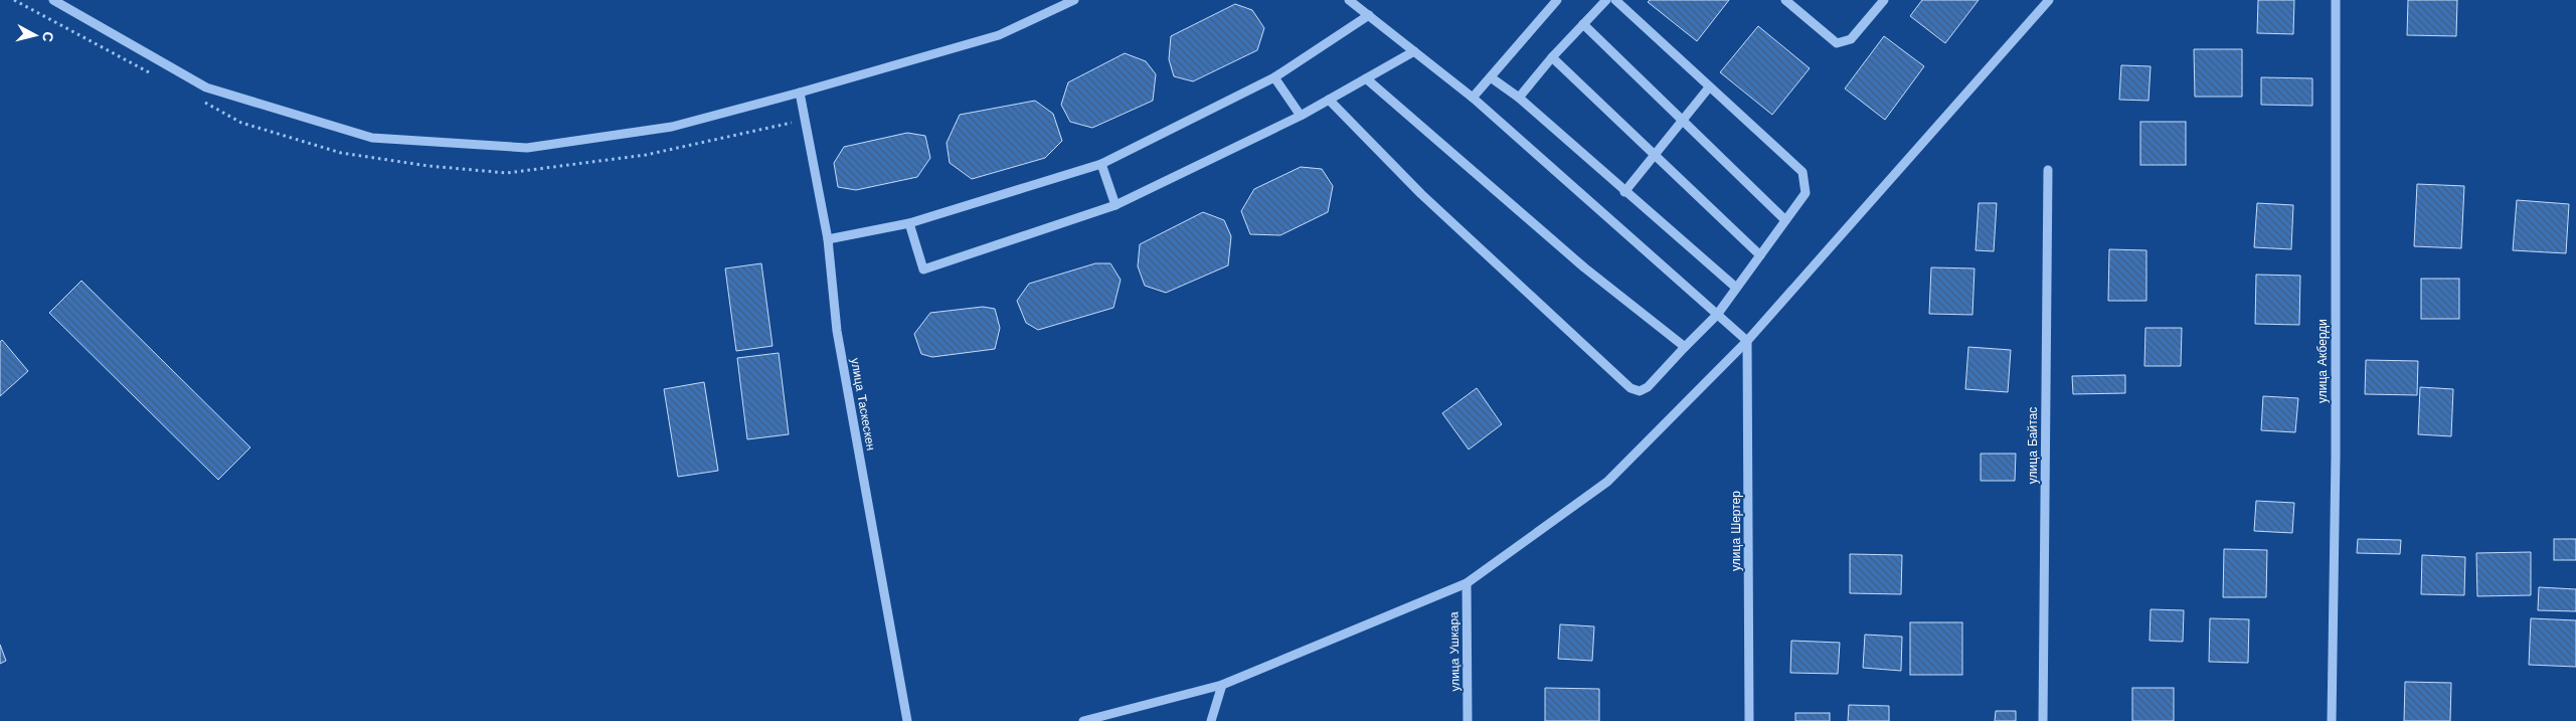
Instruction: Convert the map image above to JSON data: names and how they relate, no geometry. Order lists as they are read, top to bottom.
{
  "streets": {
    "street": [
      "улица Акберди",
      "улица Таскескен",
      "улица Байтас",
      "улица Шертер",
      "улица Ушкара"
    ]
  },
  "north": "right"
}
